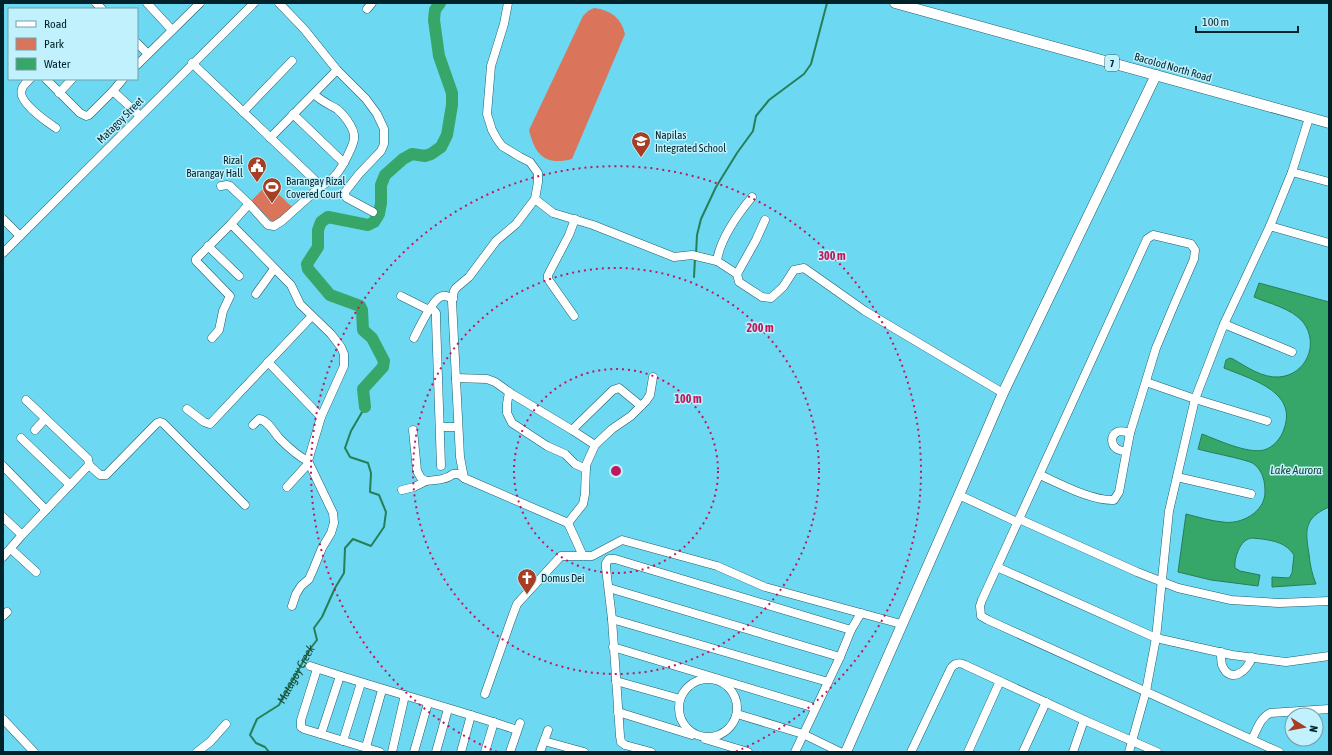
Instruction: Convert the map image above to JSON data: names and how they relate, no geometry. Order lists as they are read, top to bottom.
{
  "streets": {
    "main road": ["7", "Bacolod North Road"],
    "street": ["Matagoy Street"]
  },
  "water": ["Lake Aurora", "Matagoy Creek"],
  "places": {
    "school or university": ["Napilas Integrated School"],
    "public building": ["Rizal Barangay Hall"],
    "sports": ["Barangay Rizal Covered Court"],
    "church": ["Domus Dei"]
  },
  "legend": ["Road", "Park", "Water"],
  "scale_bar": "100 m",
  "north": "right",
  "rings": ["300 m", "200 m", "100 m"]
}
